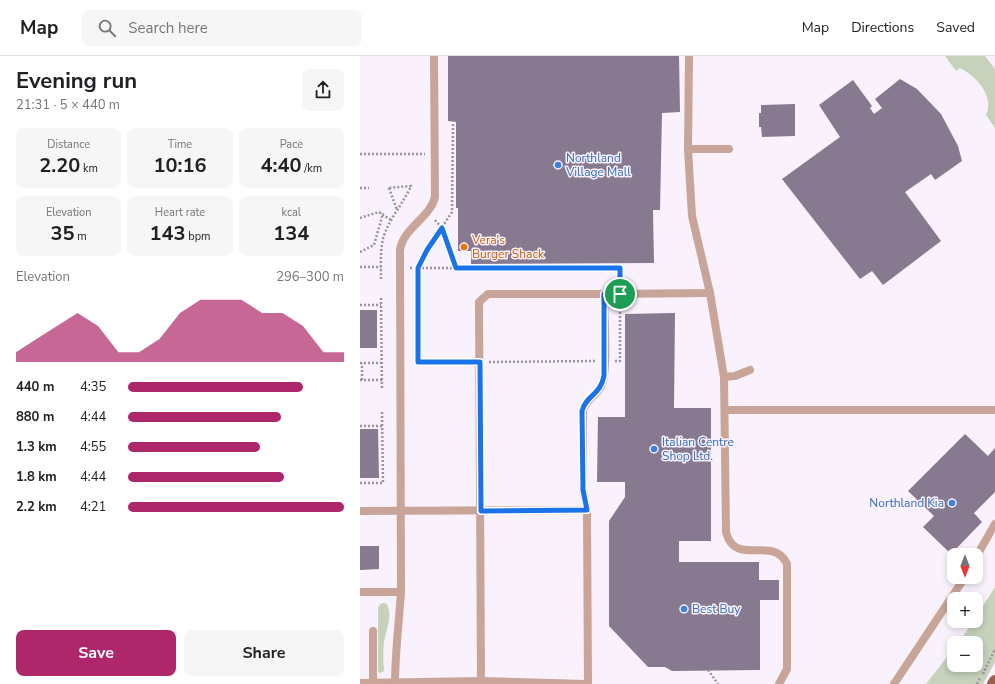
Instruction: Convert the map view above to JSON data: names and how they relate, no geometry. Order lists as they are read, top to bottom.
{
  "places": [
    "Northland Village Mall",
    "Vera's Burger Shack",
    "Italian Centre Shop Ltd.",
    "Northland Kia",
    "Best Buy"
  ],
  "north": "bottom",
  "page": {
    "header": "Map",
    "search": "Search here",
    "nav": ["Map", "Directions", "Saved"],
    "heading": ["Evening run", "21:31 · 5 × 440 m"],
    "stats": [
      ["Distance", "2.20 km"],
      ["Time", "10:16"],
      ["Pace", "4:40 /km"],
      ["Elevation", "35 m"],
      ["Heart rate", "143 bpm"],
      ["kcal", "134"]
    ],
    "chart": ["Elevation", "296–300 m"],
    "list": [
      {
        "name": "440 m",
        "note": "4:35"
      },
      {
        "name": "880 m",
        "note": "4:44"
      },
      {
        "name": "1.3 km",
        "note": "4:55"
      },
      {
        "name": "1.8 km",
        "note": "4:44"
      },
      {
        "name": "2.2 km",
        "note": "4:21"
      }
    ],
    "map_buttons": ["+", "−"],
    "buttons": ["Save", "Share"]
  }
}
